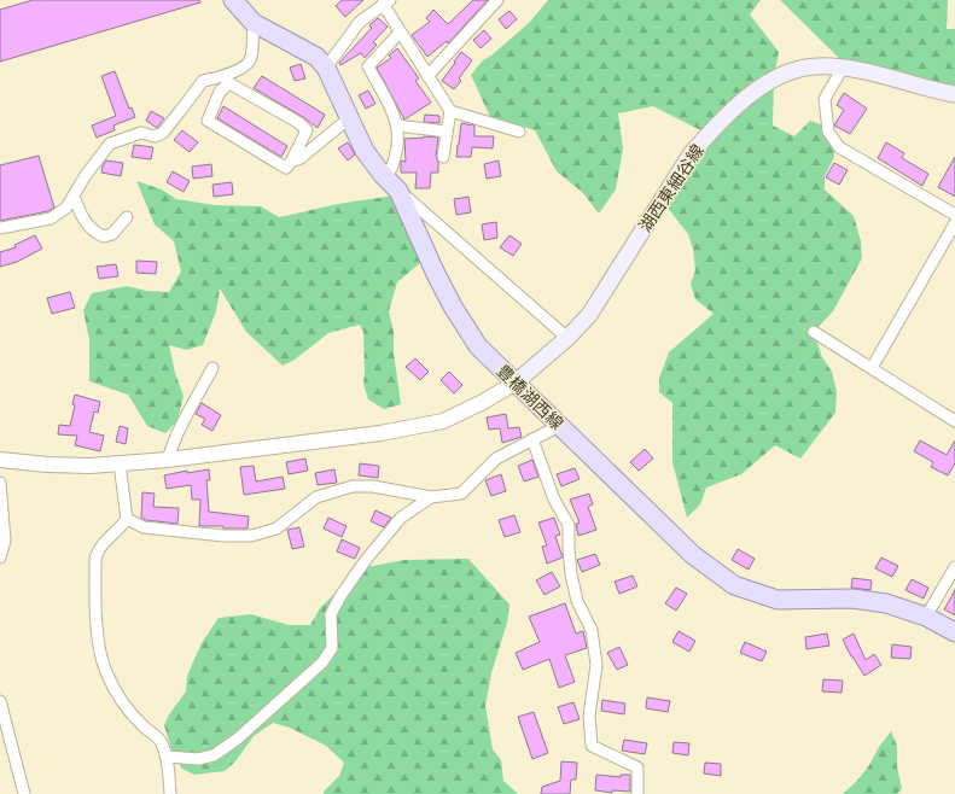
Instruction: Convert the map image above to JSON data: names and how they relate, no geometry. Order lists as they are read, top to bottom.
{
  "streets": {
    "main road": ["湖西東細谷線", "豊橋湖西線"]
  },
  "crossings": [
    ["湖西東細谷線", "豊橋湖西線"]
  ]
}
